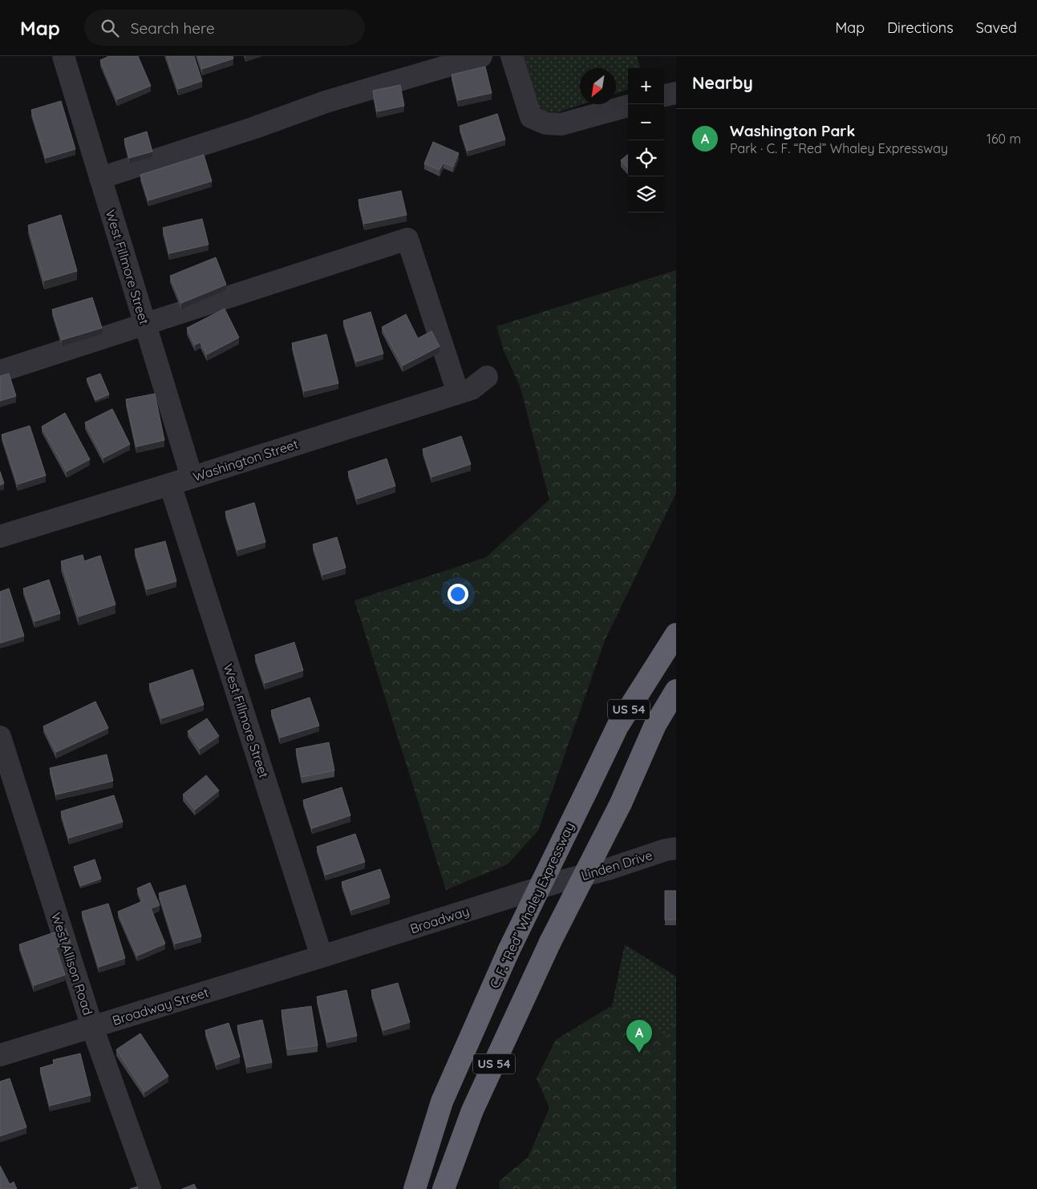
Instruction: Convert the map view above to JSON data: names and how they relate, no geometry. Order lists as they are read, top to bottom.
{
  "streets": {
    "highway": ["US 54", "C. F. “Red” Whaley Expressway"],
    "street": [
      "West Fillmore Street",
      "Washington Street",
      "Linden Drive",
      "Broadway",
      "West Allison Road",
      "Broadway Street"
    ]
  },
  "crossings": [
    ["West Fillmore Street", "Washington Street"],
    ["West Fillmore Street", "Broadway"],
    ["West Fillmore Street", "Broadway Street"],
    ["Linden Drive", "Broadway"],
    ["Broadway", "Broadway Street"],
    ["West Allison Road", "Broadway Street"]
  ],
  "north": "bottom left",
  "page": {
    "header": "Map",
    "search": "Search here",
    "nav": ["Map", "Directions", "Saved"],
    "heading": "Nearby",
    "map_buttons": ["+", "−"],
    "list": [
      {
        "mark": "A",
        "name": "Washington Park",
        "note": "Park · C. F. “Red” Whaley Expressway",
        "value": "160 m"
      }
    ],
    "pins": "A"
  }
}
